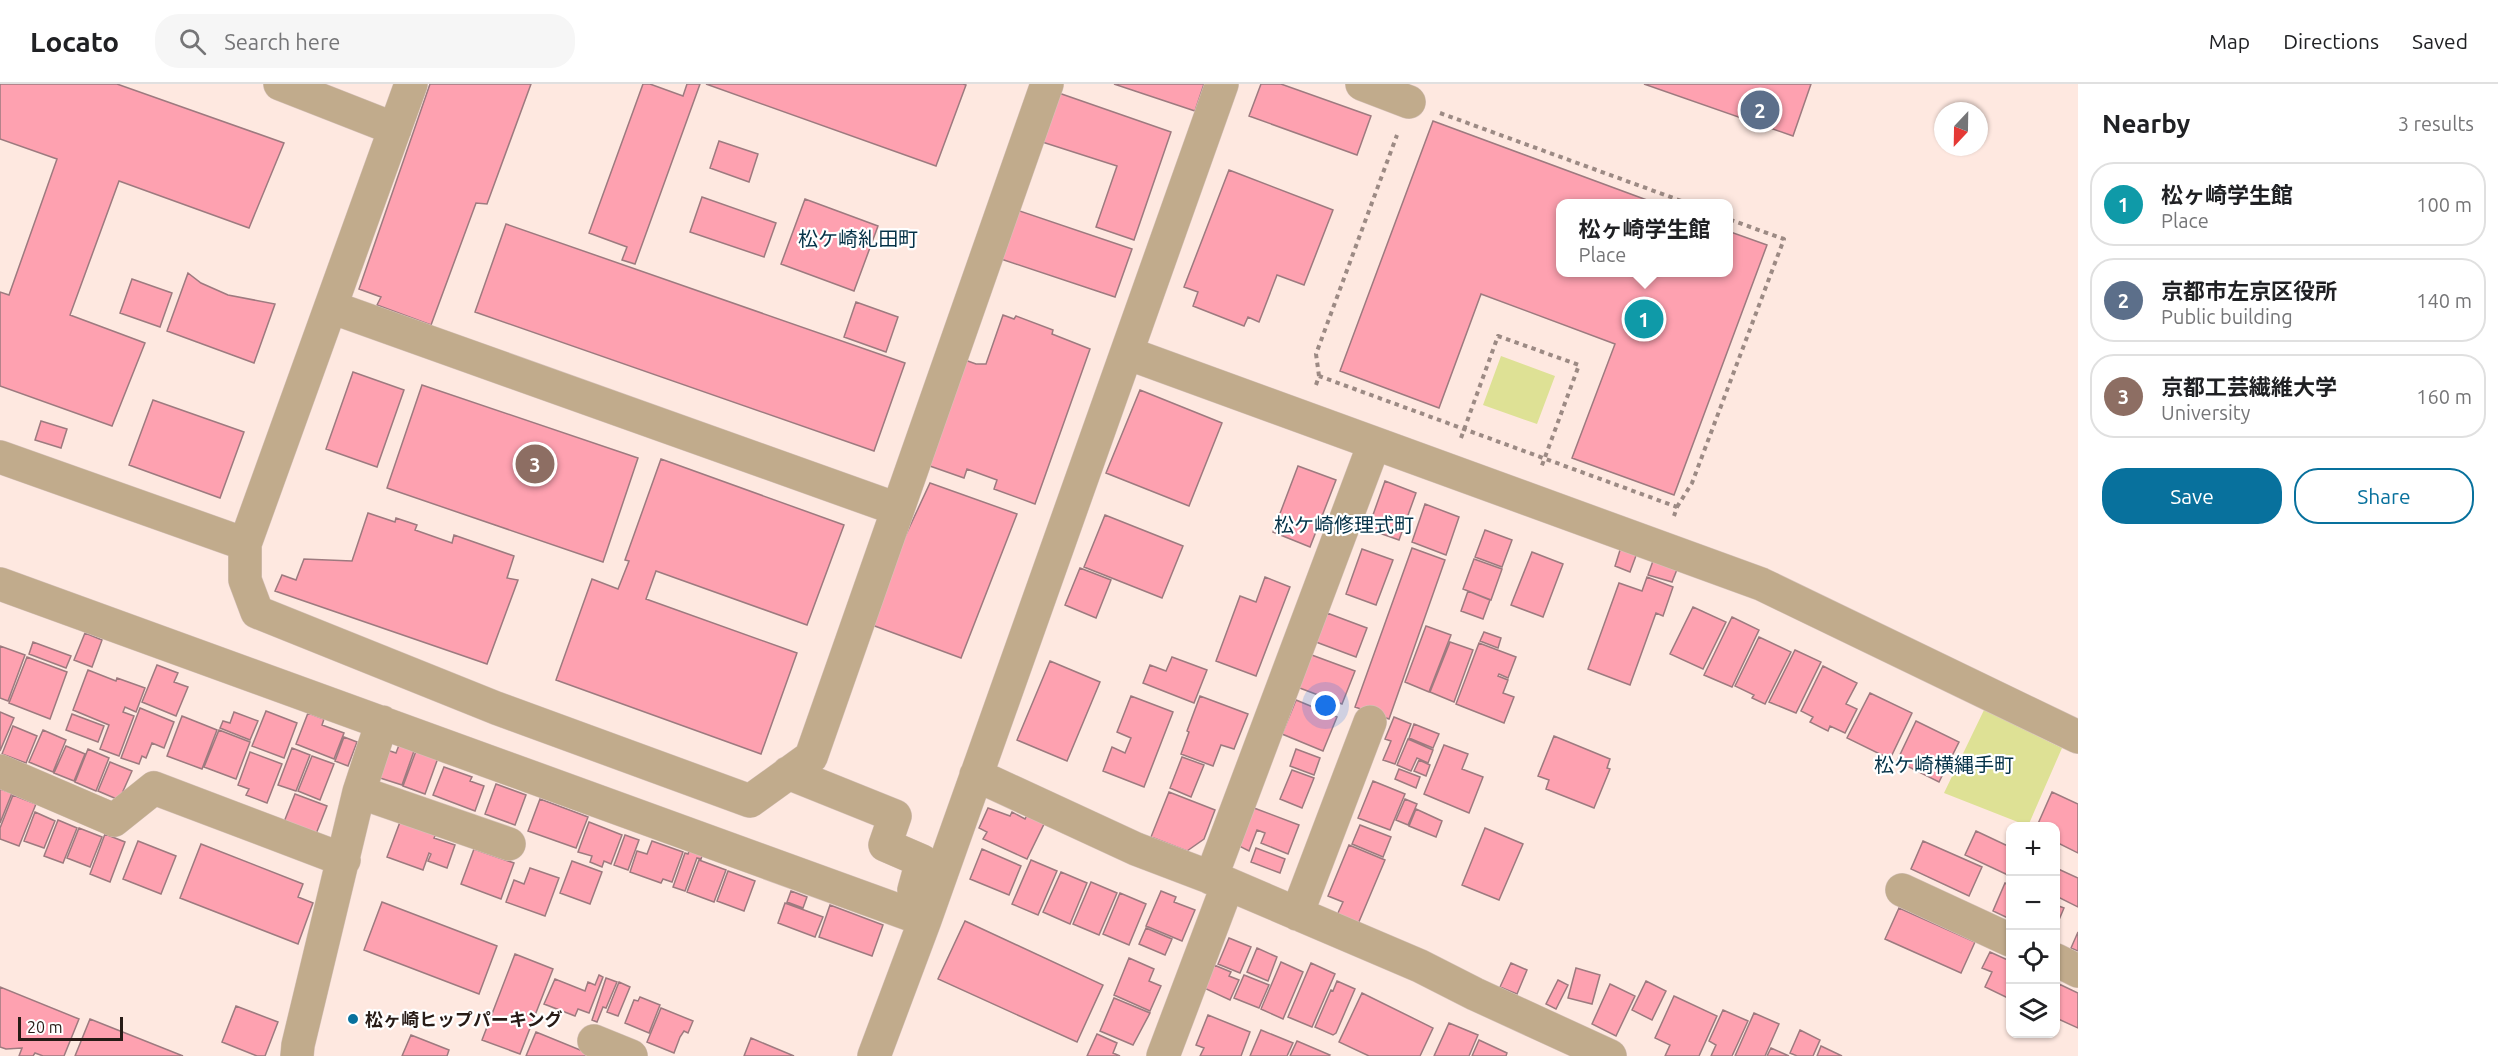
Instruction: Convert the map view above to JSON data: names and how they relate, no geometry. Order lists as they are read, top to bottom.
{
  "districts": ["松ケ崎糺田町", "松ケ崎修理式町", "松ケ崎横縄手町"],
  "places": ["松ヶ崎ヒップパーキング"],
  "scale_bar": "20 m",
  "north": "bottom",
  "page": {
    "header": "Locato",
    "search": "Search here",
    "nav": ["Map", "Directions", "Saved"],
    "heading": ["Nearby", "3 results"],
    "pins": ["2", "1", "3"],
    "list": [
      {
        "mark": "1",
        "name": "松ヶ崎学生館",
        "note": "Place",
        "value": "100 m"
      },
      {
        "mark": "2",
        "name": "京都市左京区役所",
        "note": "Public building",
        "value": "140 m"
      },
      {
        "mark": "3",
        "name": "京都工芸繊維大学",
        "note": "University",
        "value": "160 m"
      }
    ],
    "popup": ["松ヶ崎学生館", "Place"],
    "buttons": ["Save", "Share"],
    "map_buttons": ["+", "−"],
    "scale": "20 m"
  }
}
